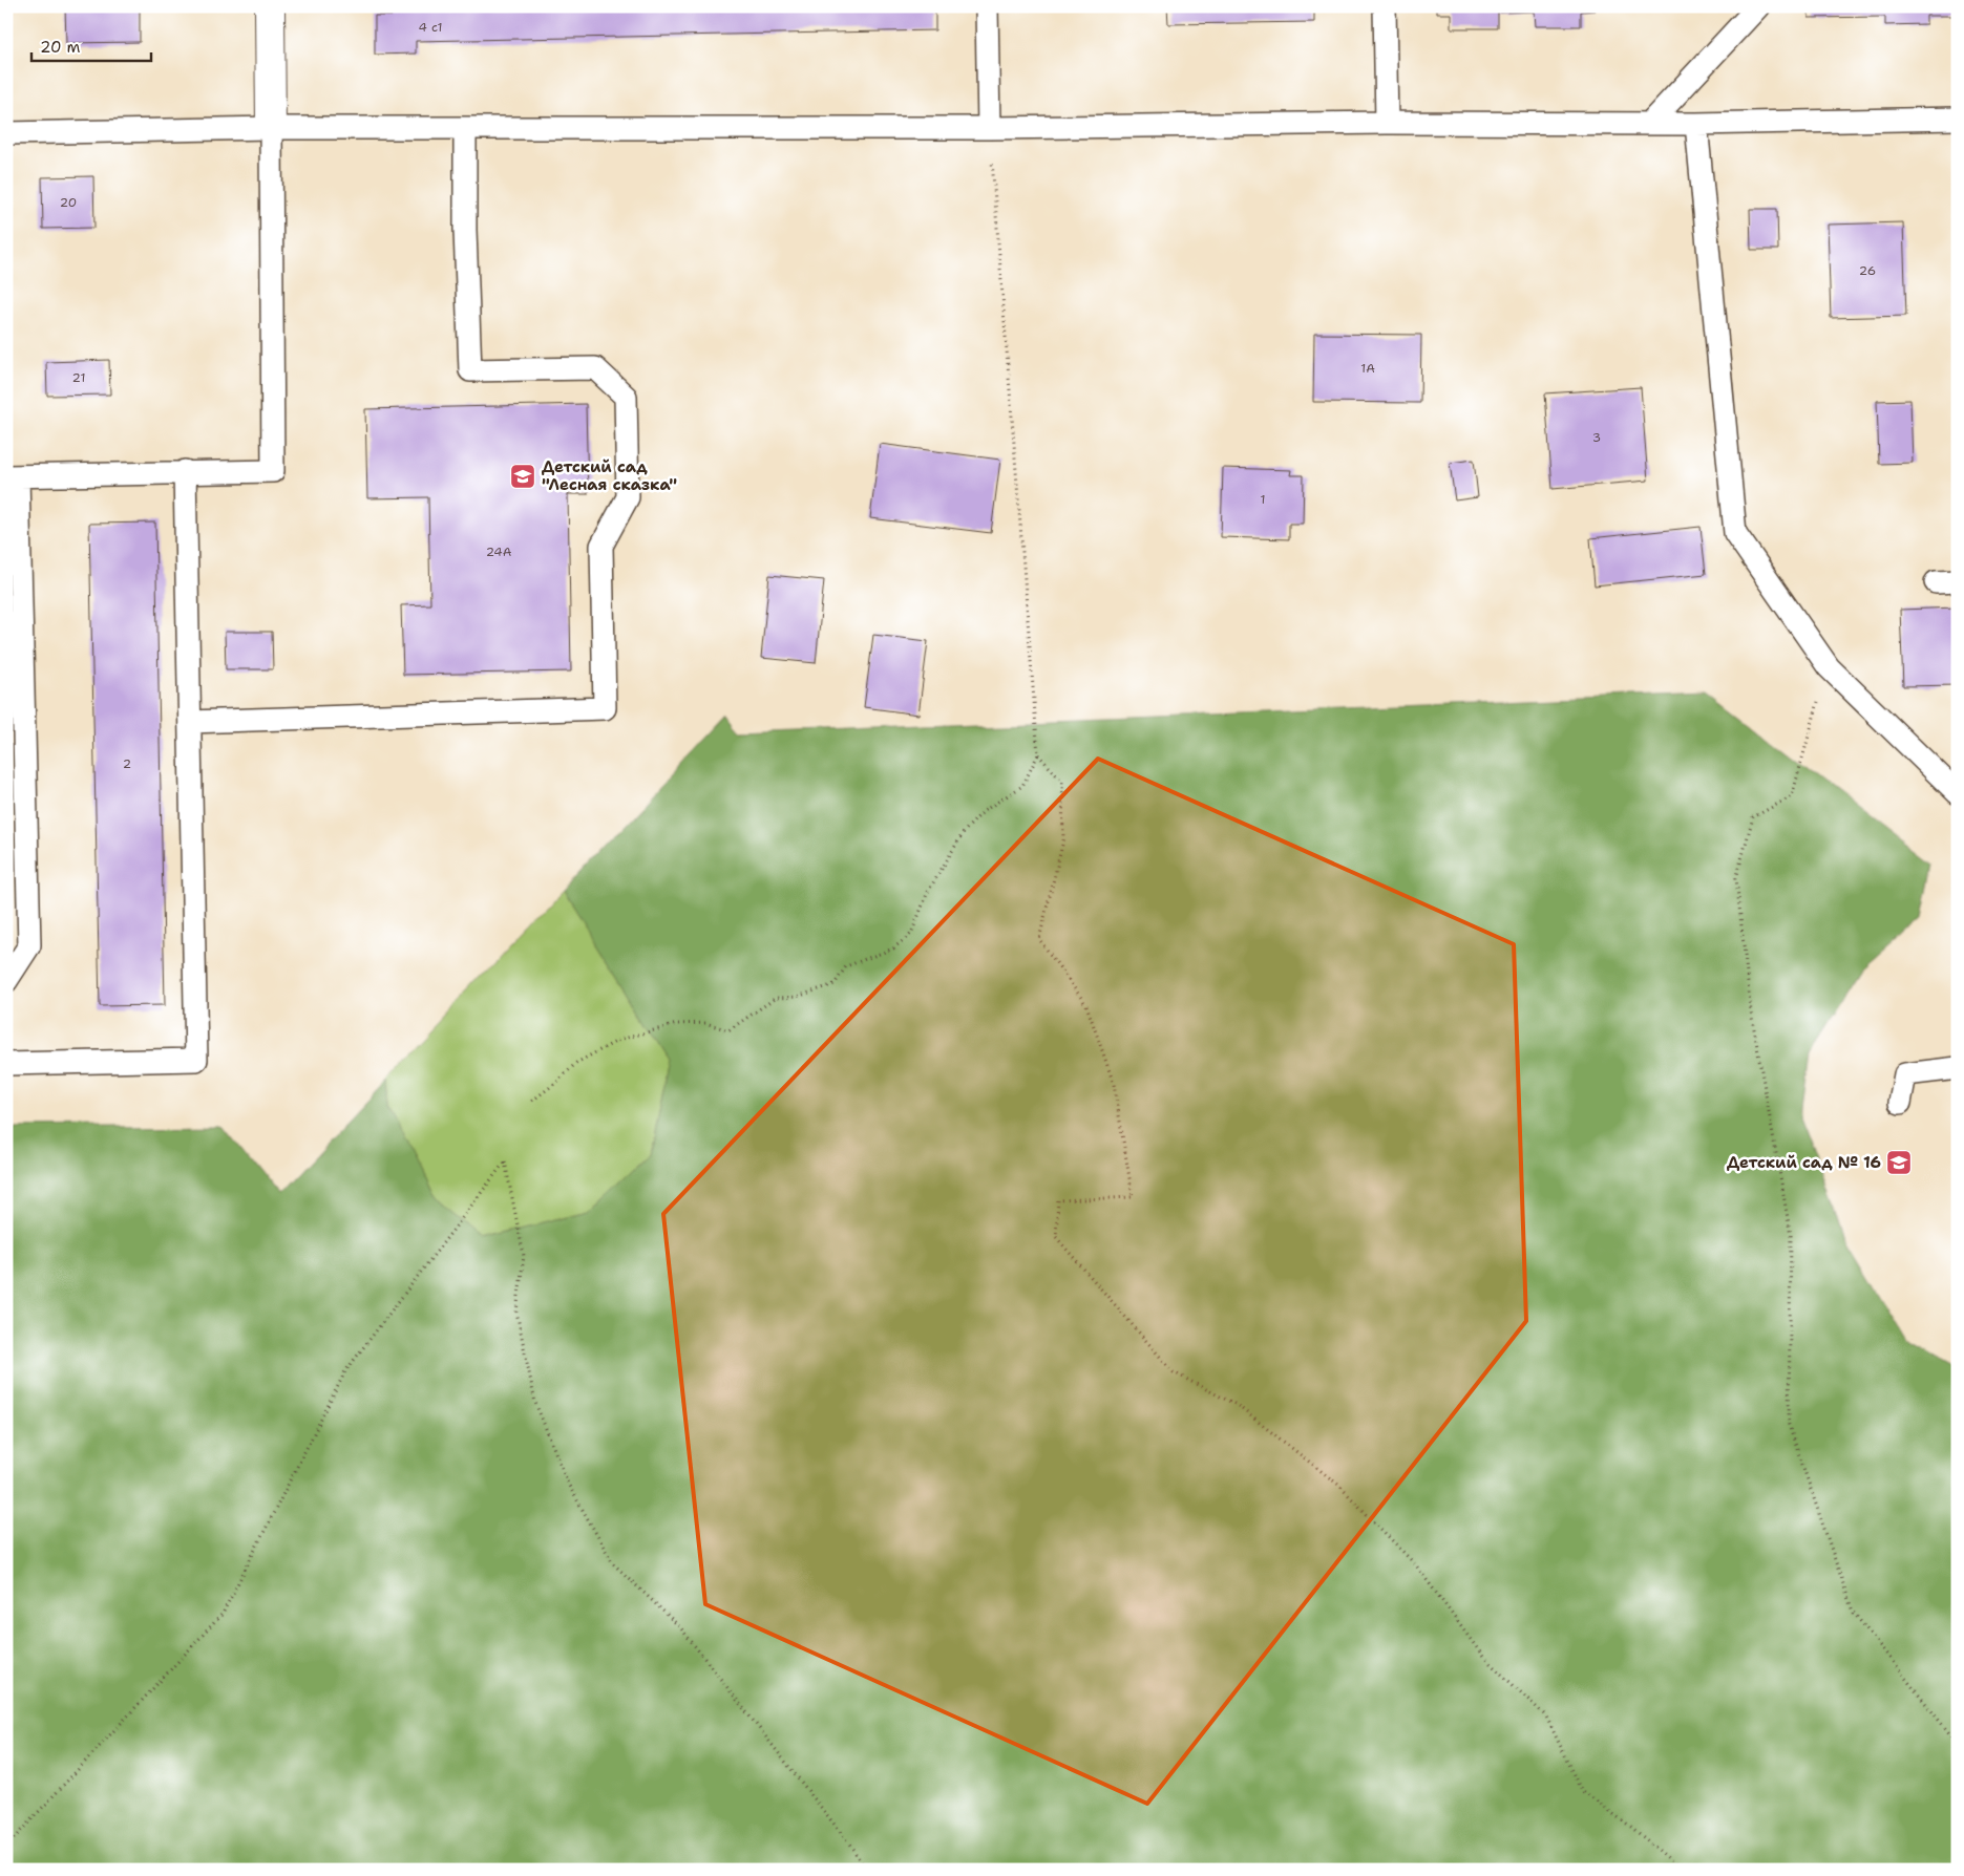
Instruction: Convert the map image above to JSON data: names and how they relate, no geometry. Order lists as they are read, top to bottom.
{
  "places": {
    "school or university": ["Детский сад \"Лесная сказка\"", "Детский сад № 16"]
  },
  "house_numbers": [
    "4 с1",
    "20",
    "26",
    "1А",
    "21",
    "3",
    "1",
    "24А",
    "2"
  ],
  "scale_bar": "20 m"
}
